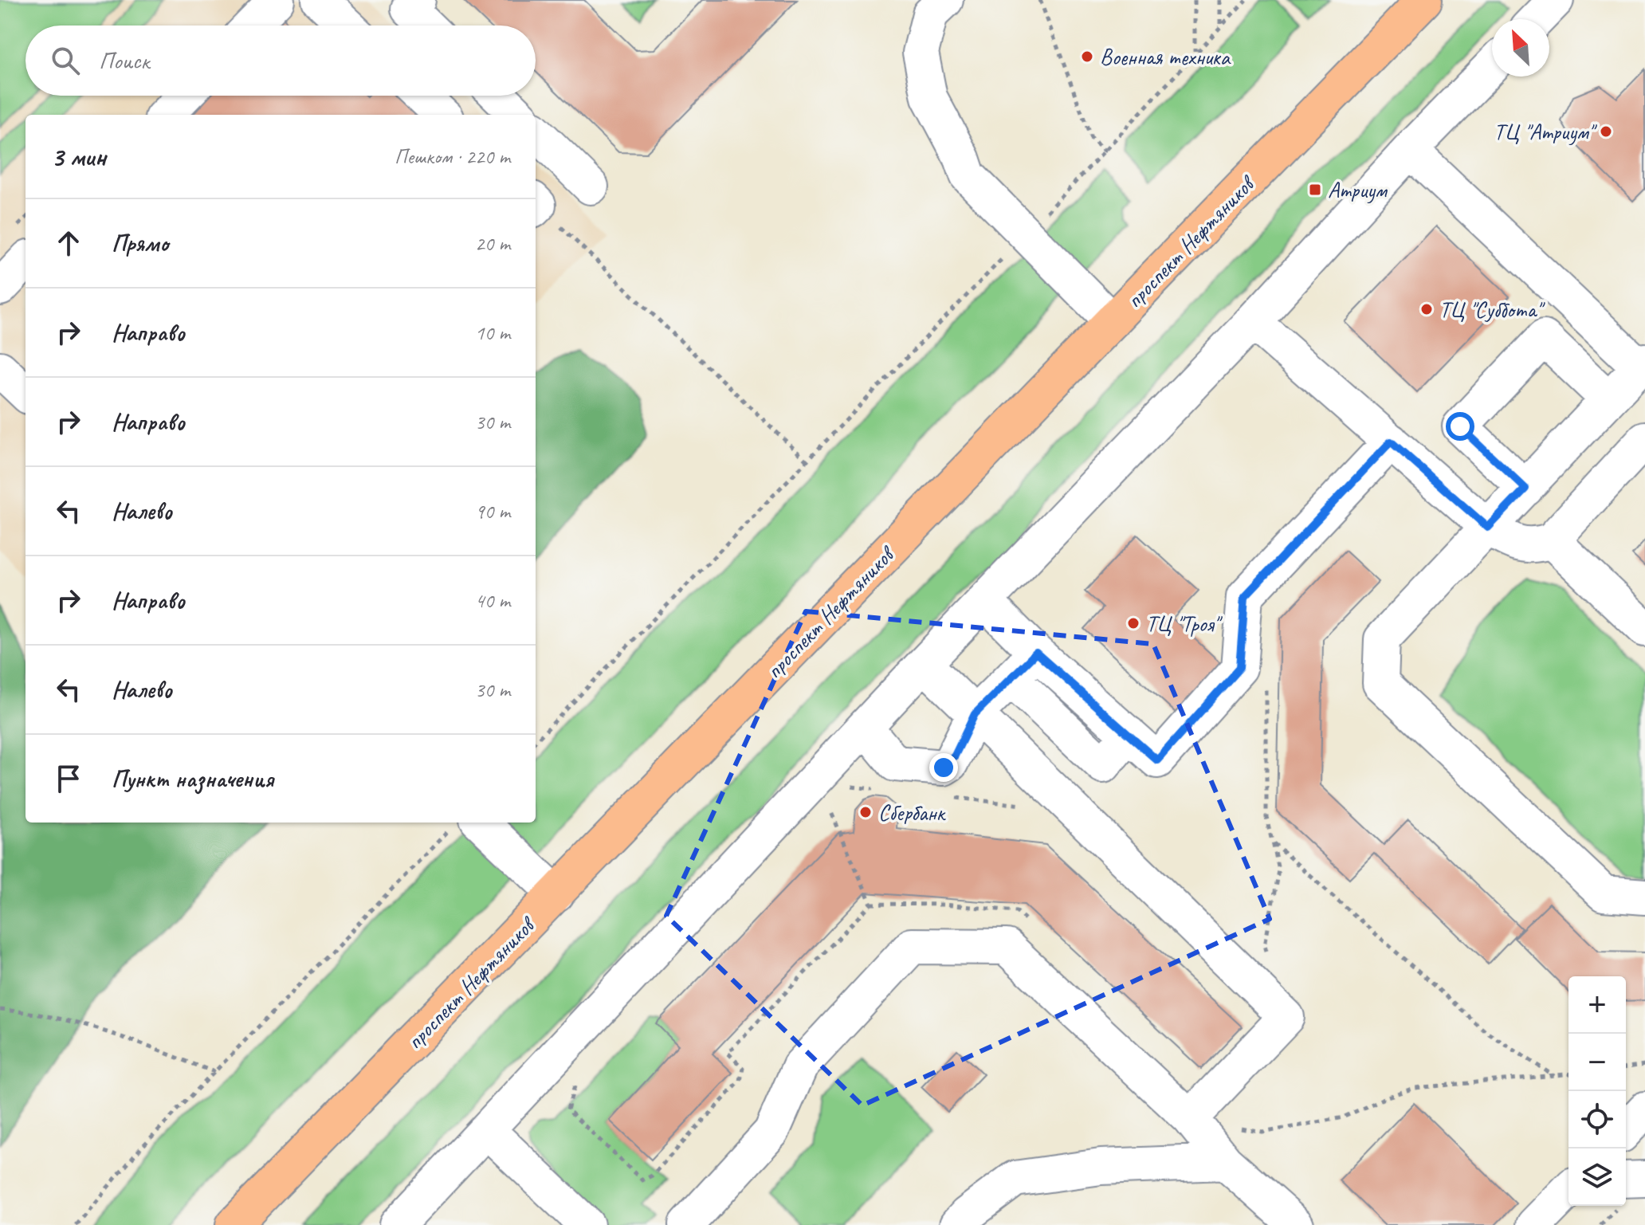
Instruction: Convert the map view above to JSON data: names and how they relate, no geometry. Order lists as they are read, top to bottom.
{
  "streets": {
    "main road": ["проспект Нефтяников"]
  },
  "places": {
    "other": [
      "Военная техника",
      "ТЦ \"Атриум\"",
      "ТЦ \"Суббота\"",
      "ТЦ \"Троя\"",
      "Сбербанк"
    ],
    "transit": ["Атриум"]
  },
  "north": "top left",
  "page": {
    "search": "Поиск",
    "heading": ["3 мин", "Пешком · 220 m"],
    "list": [
      ["Прямо", "20 m"],
      ["Направо", "10 m"],
      ["Направо", "30 m"],
      ["Налево", "90 m"],
      ["Направо", "40 m"],
      ["Налево", "30 m"],
      "Пункт назначения"
    ],
    "map_buttons": ["+", "−"]
  }
}
